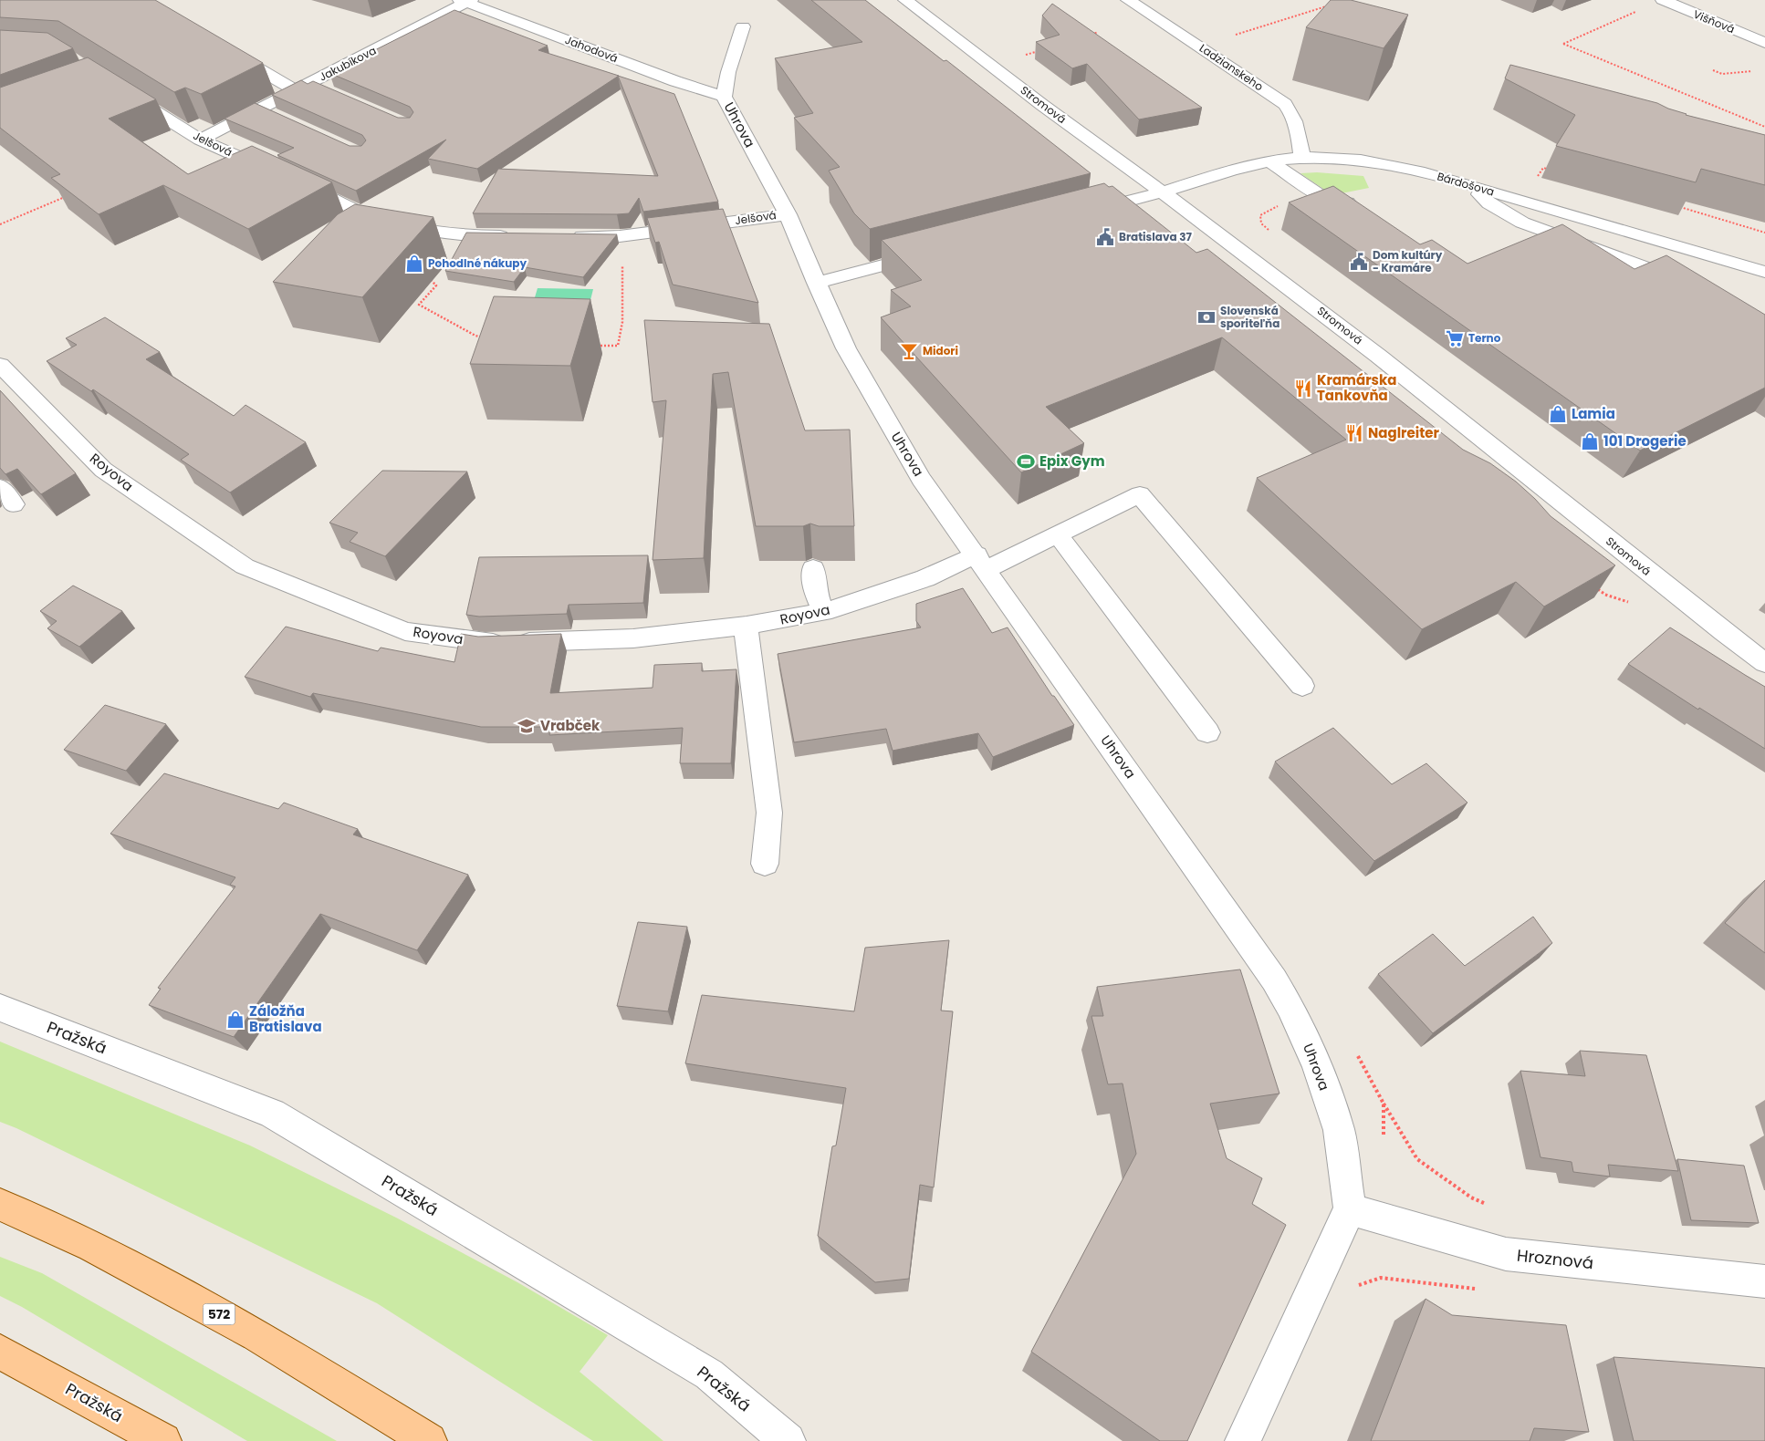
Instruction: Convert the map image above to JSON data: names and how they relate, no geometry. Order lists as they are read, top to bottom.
{
  "streets": {
    "main road": ["Pražská", "572"],
    "street": [
      "Višňová",
      "Jahodová",
      "Jakubíkova",
      "Ladzianskeho",
      "Stromová",
      "Uhrova",
      "Jelšová",
      "Bárdošova",
      "Royova",
      "Hroznová"
    ]
  },
  "crossings": [
    ["Jahodová", "Jakubíkova"],
    ["Jahodová", "Uhrova"],
    ["Jakubíkova", "Jelšová"],
    ["Ladzianskeho", "Bárdošova"],
    ["Stromová", "Bárdošova"],
    ["Uhrova", "Jelšová"],
    ["Uhrova", "Royova"],
    ["Uhrova", "Hroznová"]
  ],
  "places": {
    "public building": ["Bratislava 37", "Dom kultúry - Kramáre"],
    "shop": [
      "Pohodlné nákupy",
      "Lamia",
      "101 Drogerie",
      "Záložňa Bratislava"
    ],
    "bank": ["Slovenská sporiteľňa"],
    "supermarket": ["Terno"],
    "bar": ["Midori"],
    "restaurant": ["Kramárska Tankovňa", "Naglreiter"],
    "sports": ["Epix Gym"],
    "school or university": ["Vrabček"]
  }
}
